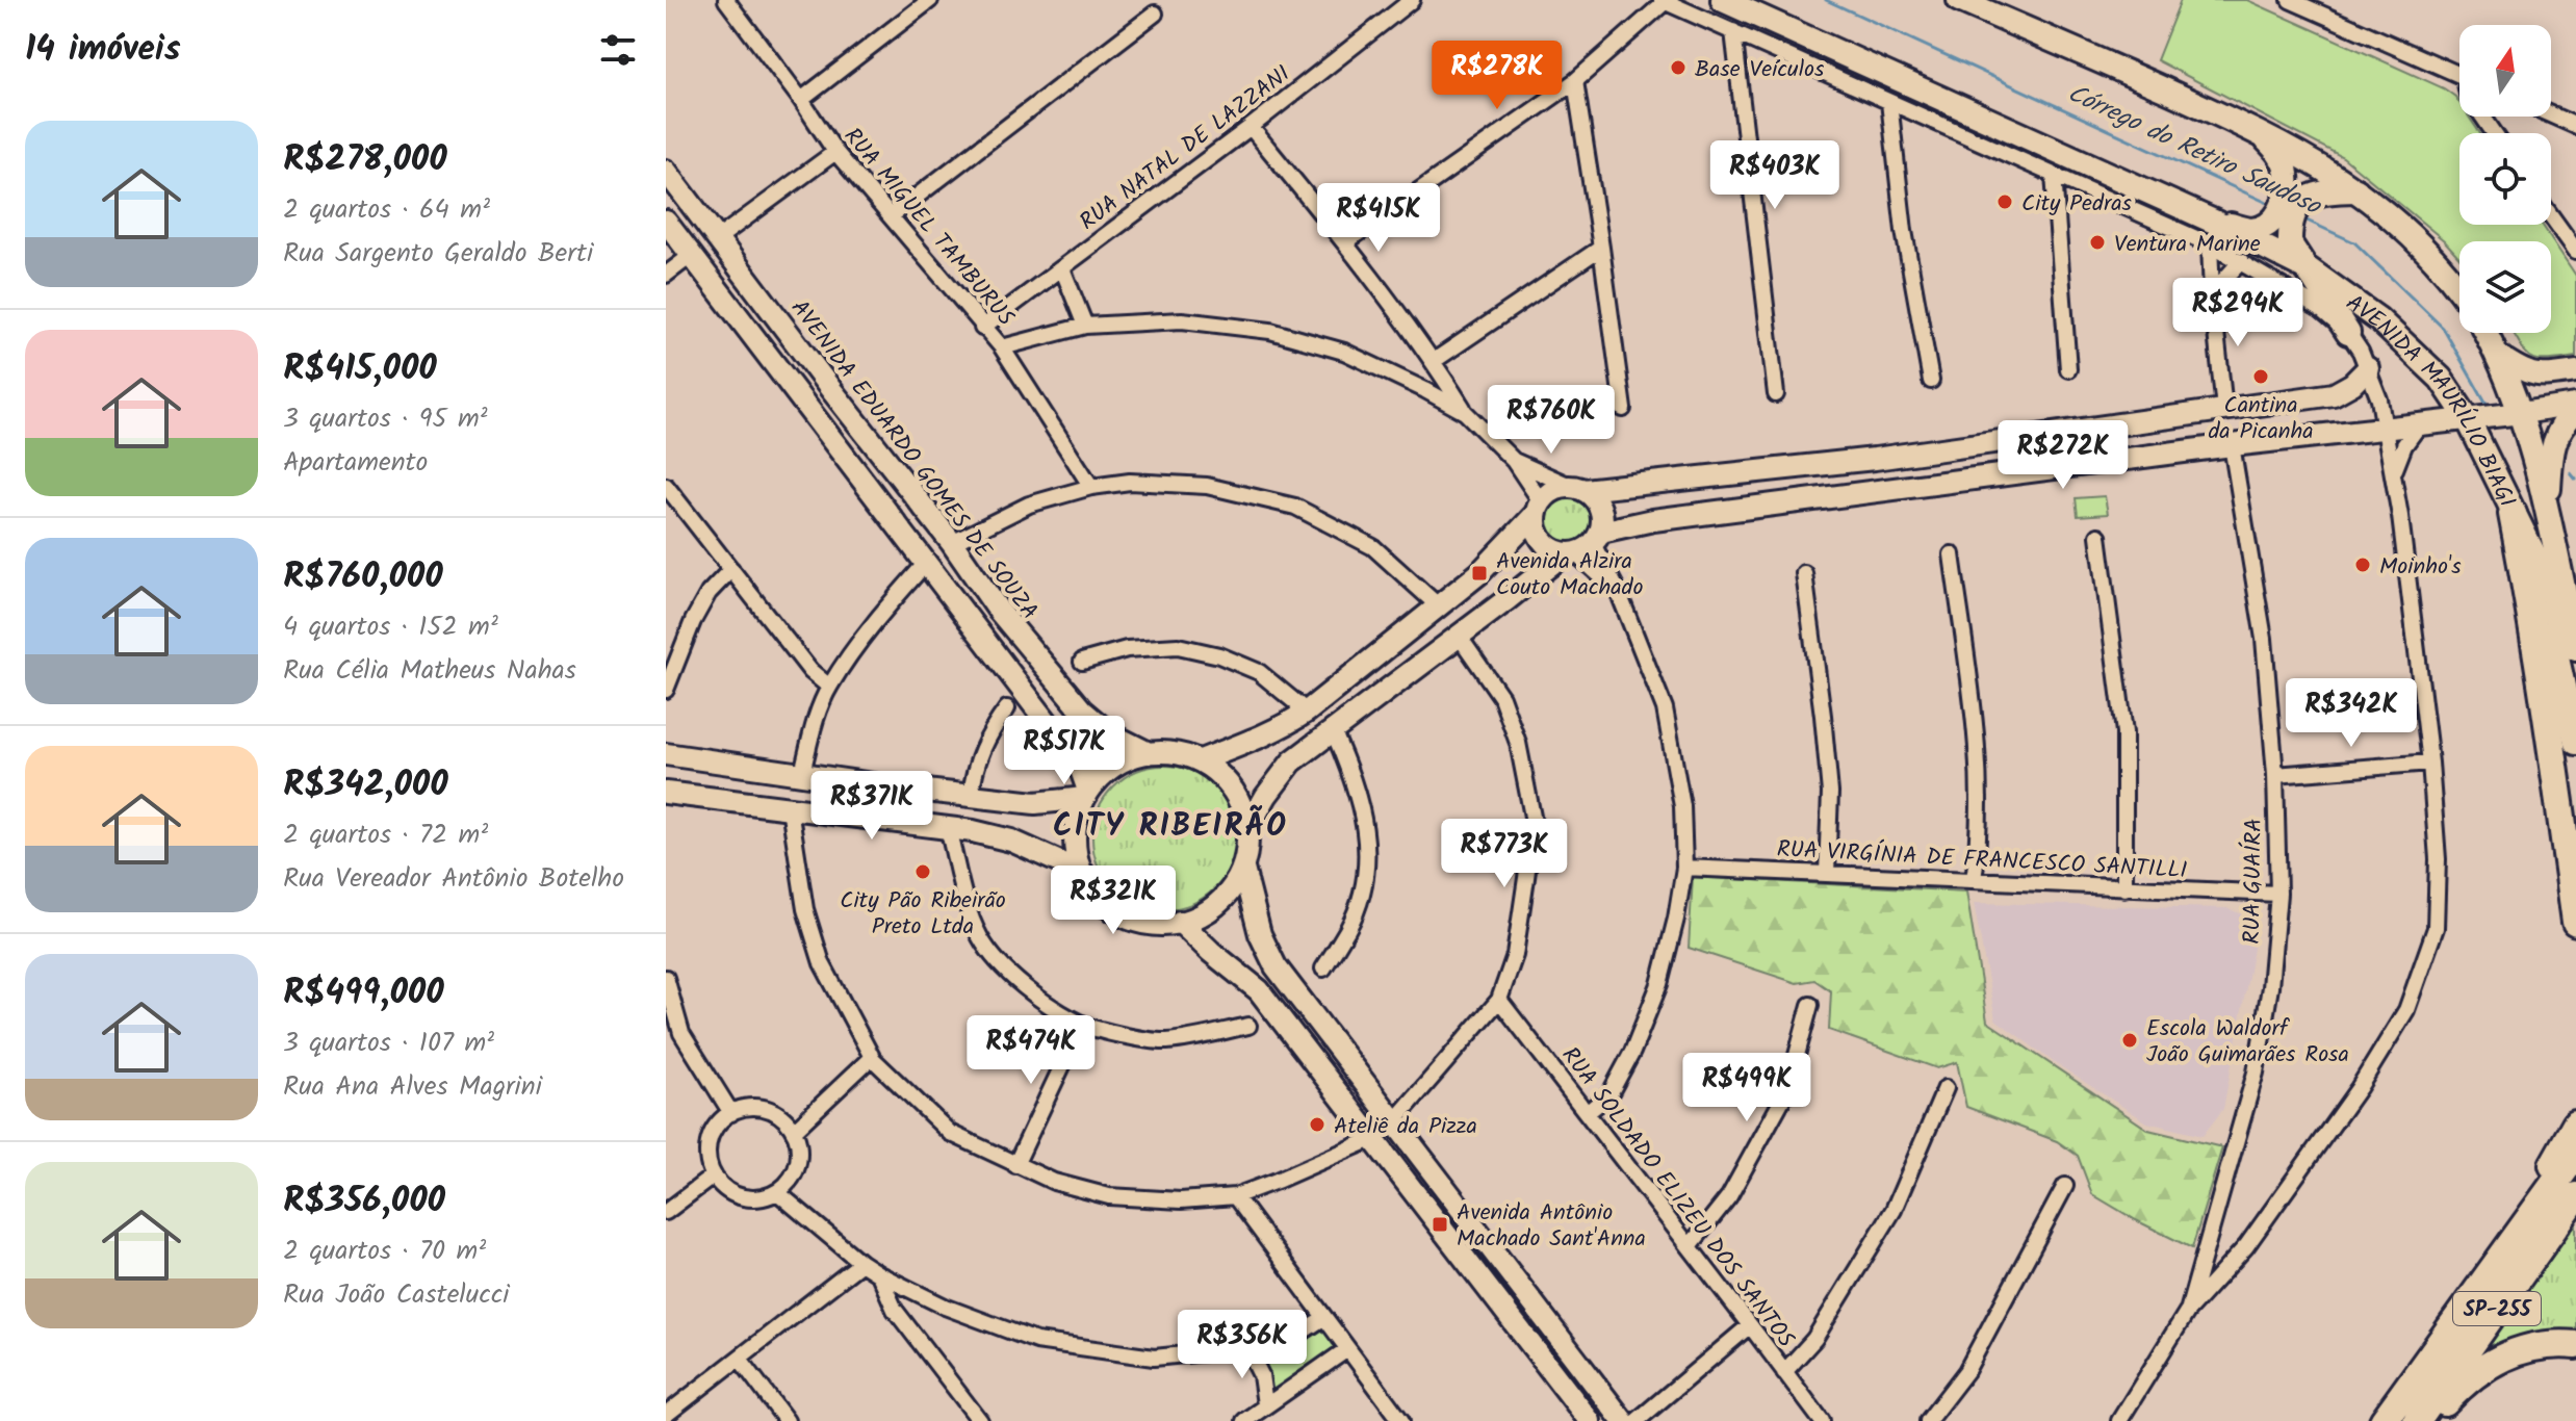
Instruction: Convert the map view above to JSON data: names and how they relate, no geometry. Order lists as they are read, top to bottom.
{
  "streets": {
    "highway": ["SP-255"],
    "main road": ["AVENIDA MAURÍLIO BIAGI"],
    "street": [
      "RUA NATAL DE LAZZANI",
      "RUA MIGUEL TAMBURUS",
      "AVENIDA EDUARDO GOMES DE SOUZA",
      "RUA VIRGÍNIA DE FRANCESCO SANTILLI",
      "RUA GUAÍRA",
      "RUA SOLDADO ELIZEU DOS SANTOS"
    ]
  },
  "crossings": [
    ["RUA NATAL DE LAZZANI", "RUA MIGUEL TAMBURUS"],
    ["AVENIDA MAURÍLIO BIAGI", "RUA GUAÍRA"],
    ["RUA VIRGÍNIA DE FRANCESCO SANTILLI", "RUA GUAÍRA"]
  ],
  "districts": ["CITY RIBEIRÃO"],
  "water": ["Córrego do Retiro Saudoso"],
  "places": {
    "other": [
      "Base Veículos",
      "City Pedras",
      "Ventura Marine",
      "Cantina da Picanha",
      "Moinho's",
      "City Pão Ribeirão Preto Ltda",
      "Escola Waldorf João Guimarães Rosa",
      "Ateliê da Pizza"
    ],
    "transit": ["Avenida Alzira Couto Machado", "Avenida Antônio Machado Sant'Anna"]
  },
  "north": "top",
  "page": {
    "heading": "14 imóveis",
    "price": [
      "R$278K",
      "R$403K",
      "R$415K",
      "R$294K",
      "R$760K",
      "R$272K",
      "R$342K",
      "R$517K",
      "R$371K",
      "R$773K",
      "R$321K",
      "R$474K",
      "R$499K",
      "R$356K"
    ],
    "list": [
      {
        "name": "R$278,000",
        "note": "2 quartos · 64 m² · Rua Sargento Geraldo Berti"
      },
      {
        "name": "R$415,000",
        "note": "3 quartos · 95 m² · Apartamento"
      },
      {
        "name": "R$760,000",
        "note": "4 quartos · 152 m² · Rua Célia Matheus Nahas"
      },
      {
        "name": "R$342,000",
        "note": "2 quartos · 72 m² · Rua Vereador Antônio Botelho"
      },
      {
        "name": "R$499,000",
        "note": "3 quartos · 107 m² · Rua Ana Alves Magrini"
      },
      {
        "name": "R$356,000",
        "note": "2 quartos · 70 m² · Rua João Castelucci"
      }
    ]
  }
}
